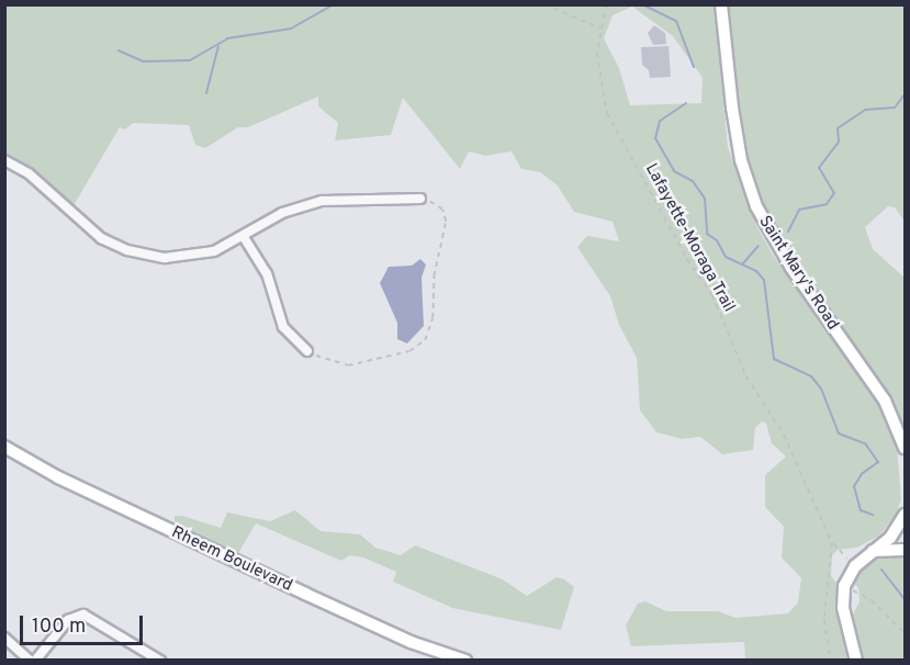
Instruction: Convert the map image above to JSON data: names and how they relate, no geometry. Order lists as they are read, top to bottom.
{
  "streets": {
    "street": ["Saint Mary's Road", "Rheem Boulevard"],
    "path": ["Lafayette-Moraga Trail"]
  },
  "scale_bar": "100 m"
}
